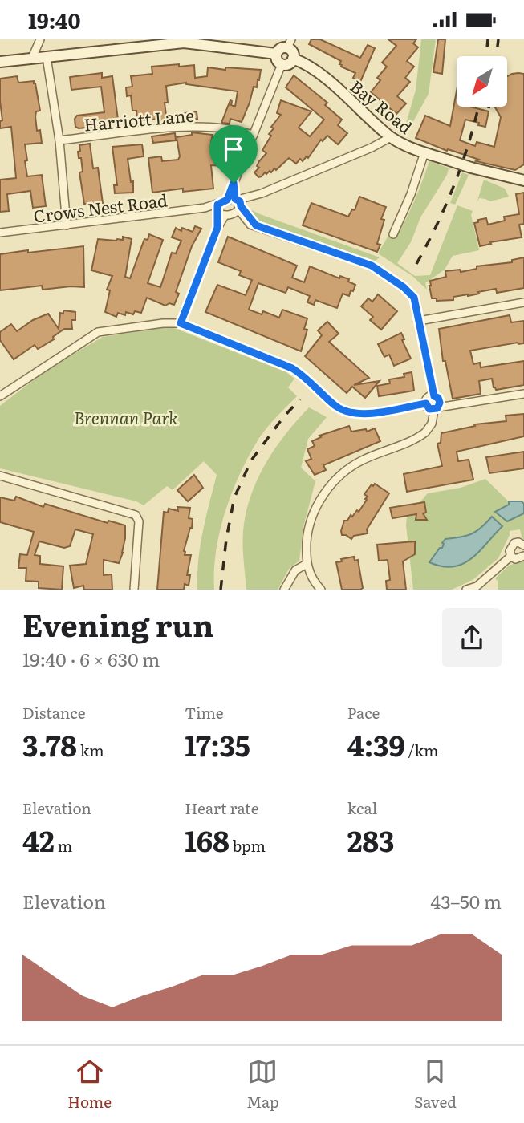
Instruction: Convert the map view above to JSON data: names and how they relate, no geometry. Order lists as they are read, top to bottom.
{
  "streets": {
    "street": ["Bay Road", "Harriott Lane", "Crows Nest Road"]
  },
  "parks": ["Brennan Park"],
  "north": "bottom left",
  "page": {
    "status": "19:40",
    "heading": ["Evening run", "19:40 · 6 × 630 m"],
    "stats": [
      ["Distance", "3.78 km"],
      ["Time", "17:35"],
      ["Pace", "4:39 /km"],
      ["Elevation", "42 m"],
      ["Heart rate", "168 bpm"],
      ["kcal", "283"]
    ],
    "chart": ["Elevation", "43–50 m"],
    "tabs": ["Home", "Map", "Saved"]
  }
}
